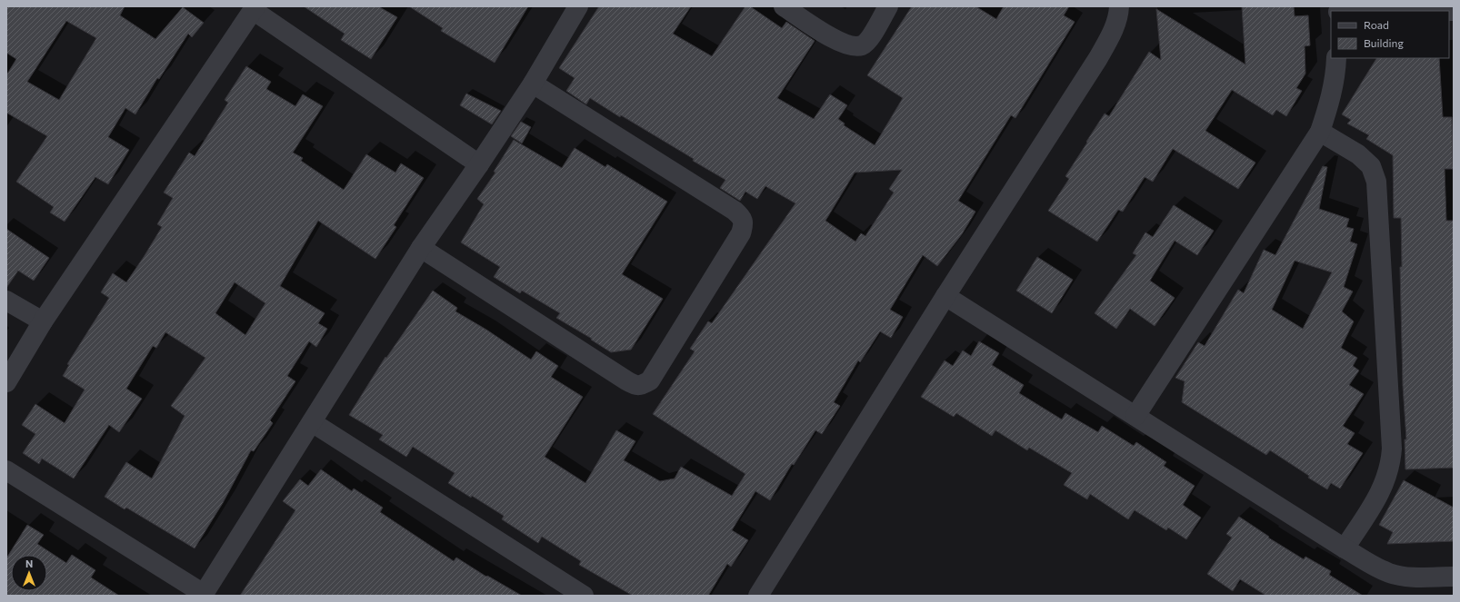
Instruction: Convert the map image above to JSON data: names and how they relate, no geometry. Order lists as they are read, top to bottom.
{
  "legend": ["Road", "Building"],
  "north": "top"
}
